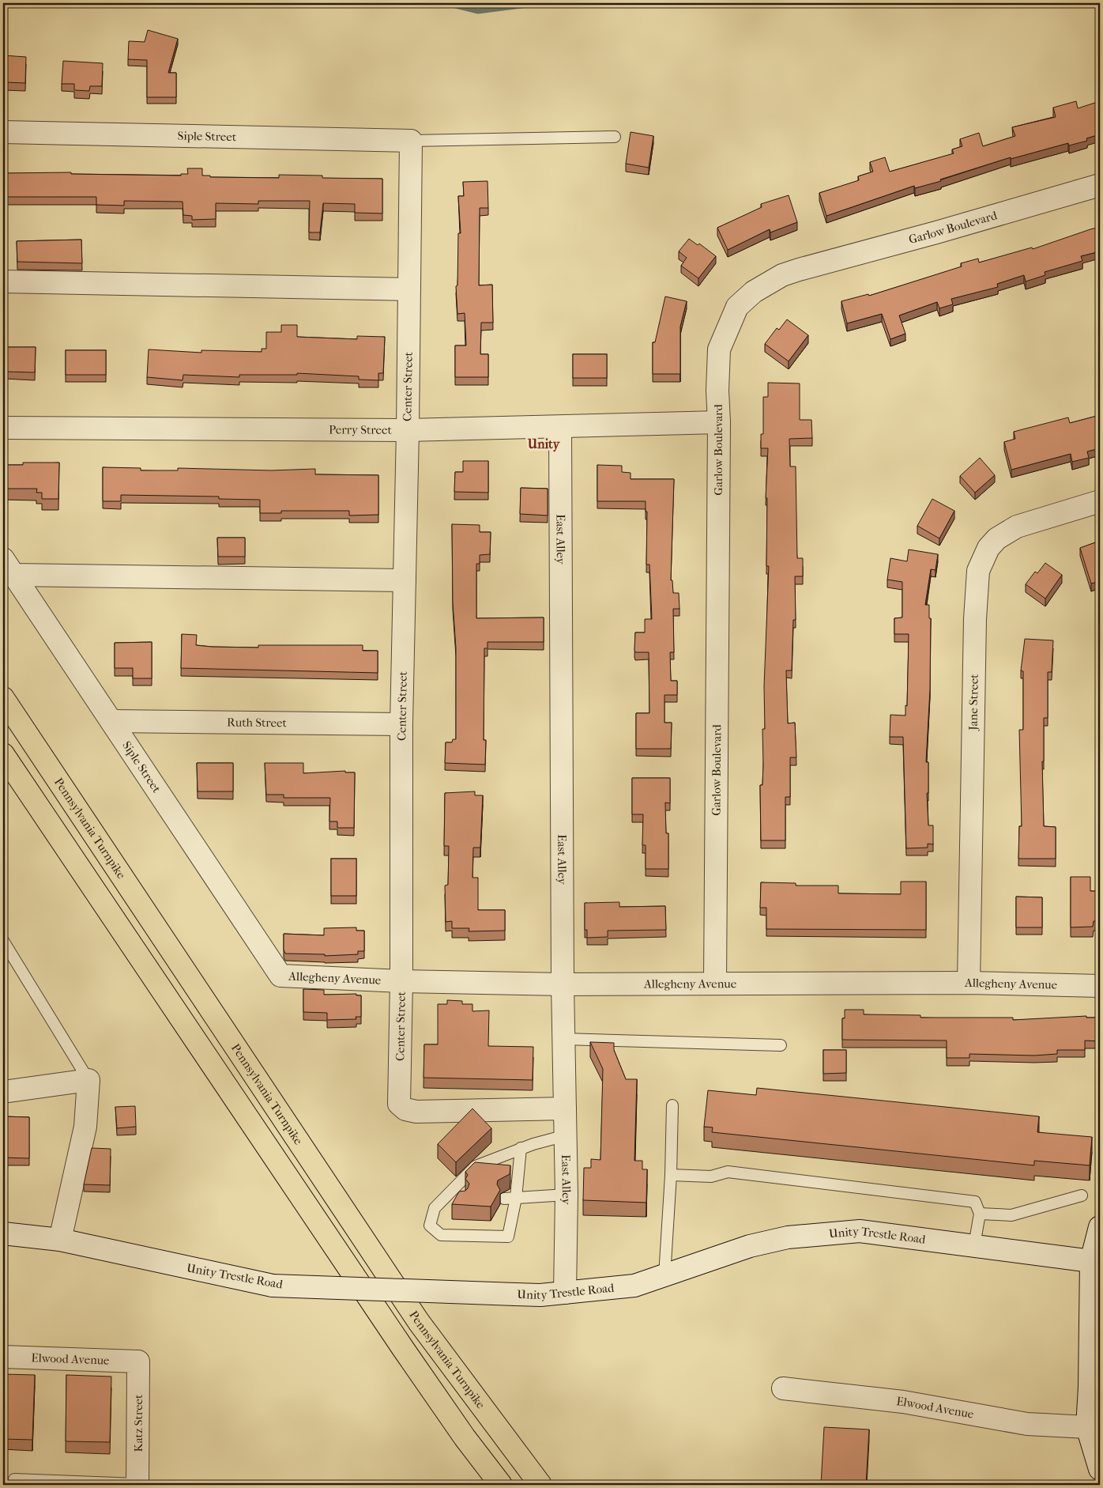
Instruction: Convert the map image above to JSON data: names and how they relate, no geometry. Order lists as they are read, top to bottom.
{
  "streets": {
    "highway": ["Pennsylvania Turnpike"],
    "street": [
      "Siple Street",
      "Garlow Boulevard",
      "Center Street",
      "Perry Street",
      "East Alley",
      "Jane Street",
      "Ruth Street",
      "Allegheny Avenue",
      "Unity Trestle Road",
      "Elwood Avenue",
      "Katz Street"
    ]
  },
  "crossings": [
    ["Siple Street", "Center Street"],
    ["Siple Street", "Ruth Street"],
    ["Siple Street", "Allegheny Avenue"],
    ["Garlow Boulevard", "Perry Street"],
    ["Garlow Boulevard", "Allegheny Avenue"],
    ["Center Street", "Perry Street"],
    ["Center Street", "East Alley"],
    ["Center Street", "Ruth Street"],
    ["Center Street", "Allegheny Avenue"],
    ["Perry Street", "East Alley"],
    ["East Alley", "Allegheny Avenue"],
    ["East Alley", "Unity Trestle Road"],
    ["Jane Street", "Allegheny Avenue"],
    ["Elwood Avenue", "Katz Street"]
  ],
  "districts": ["Unity"]
}
